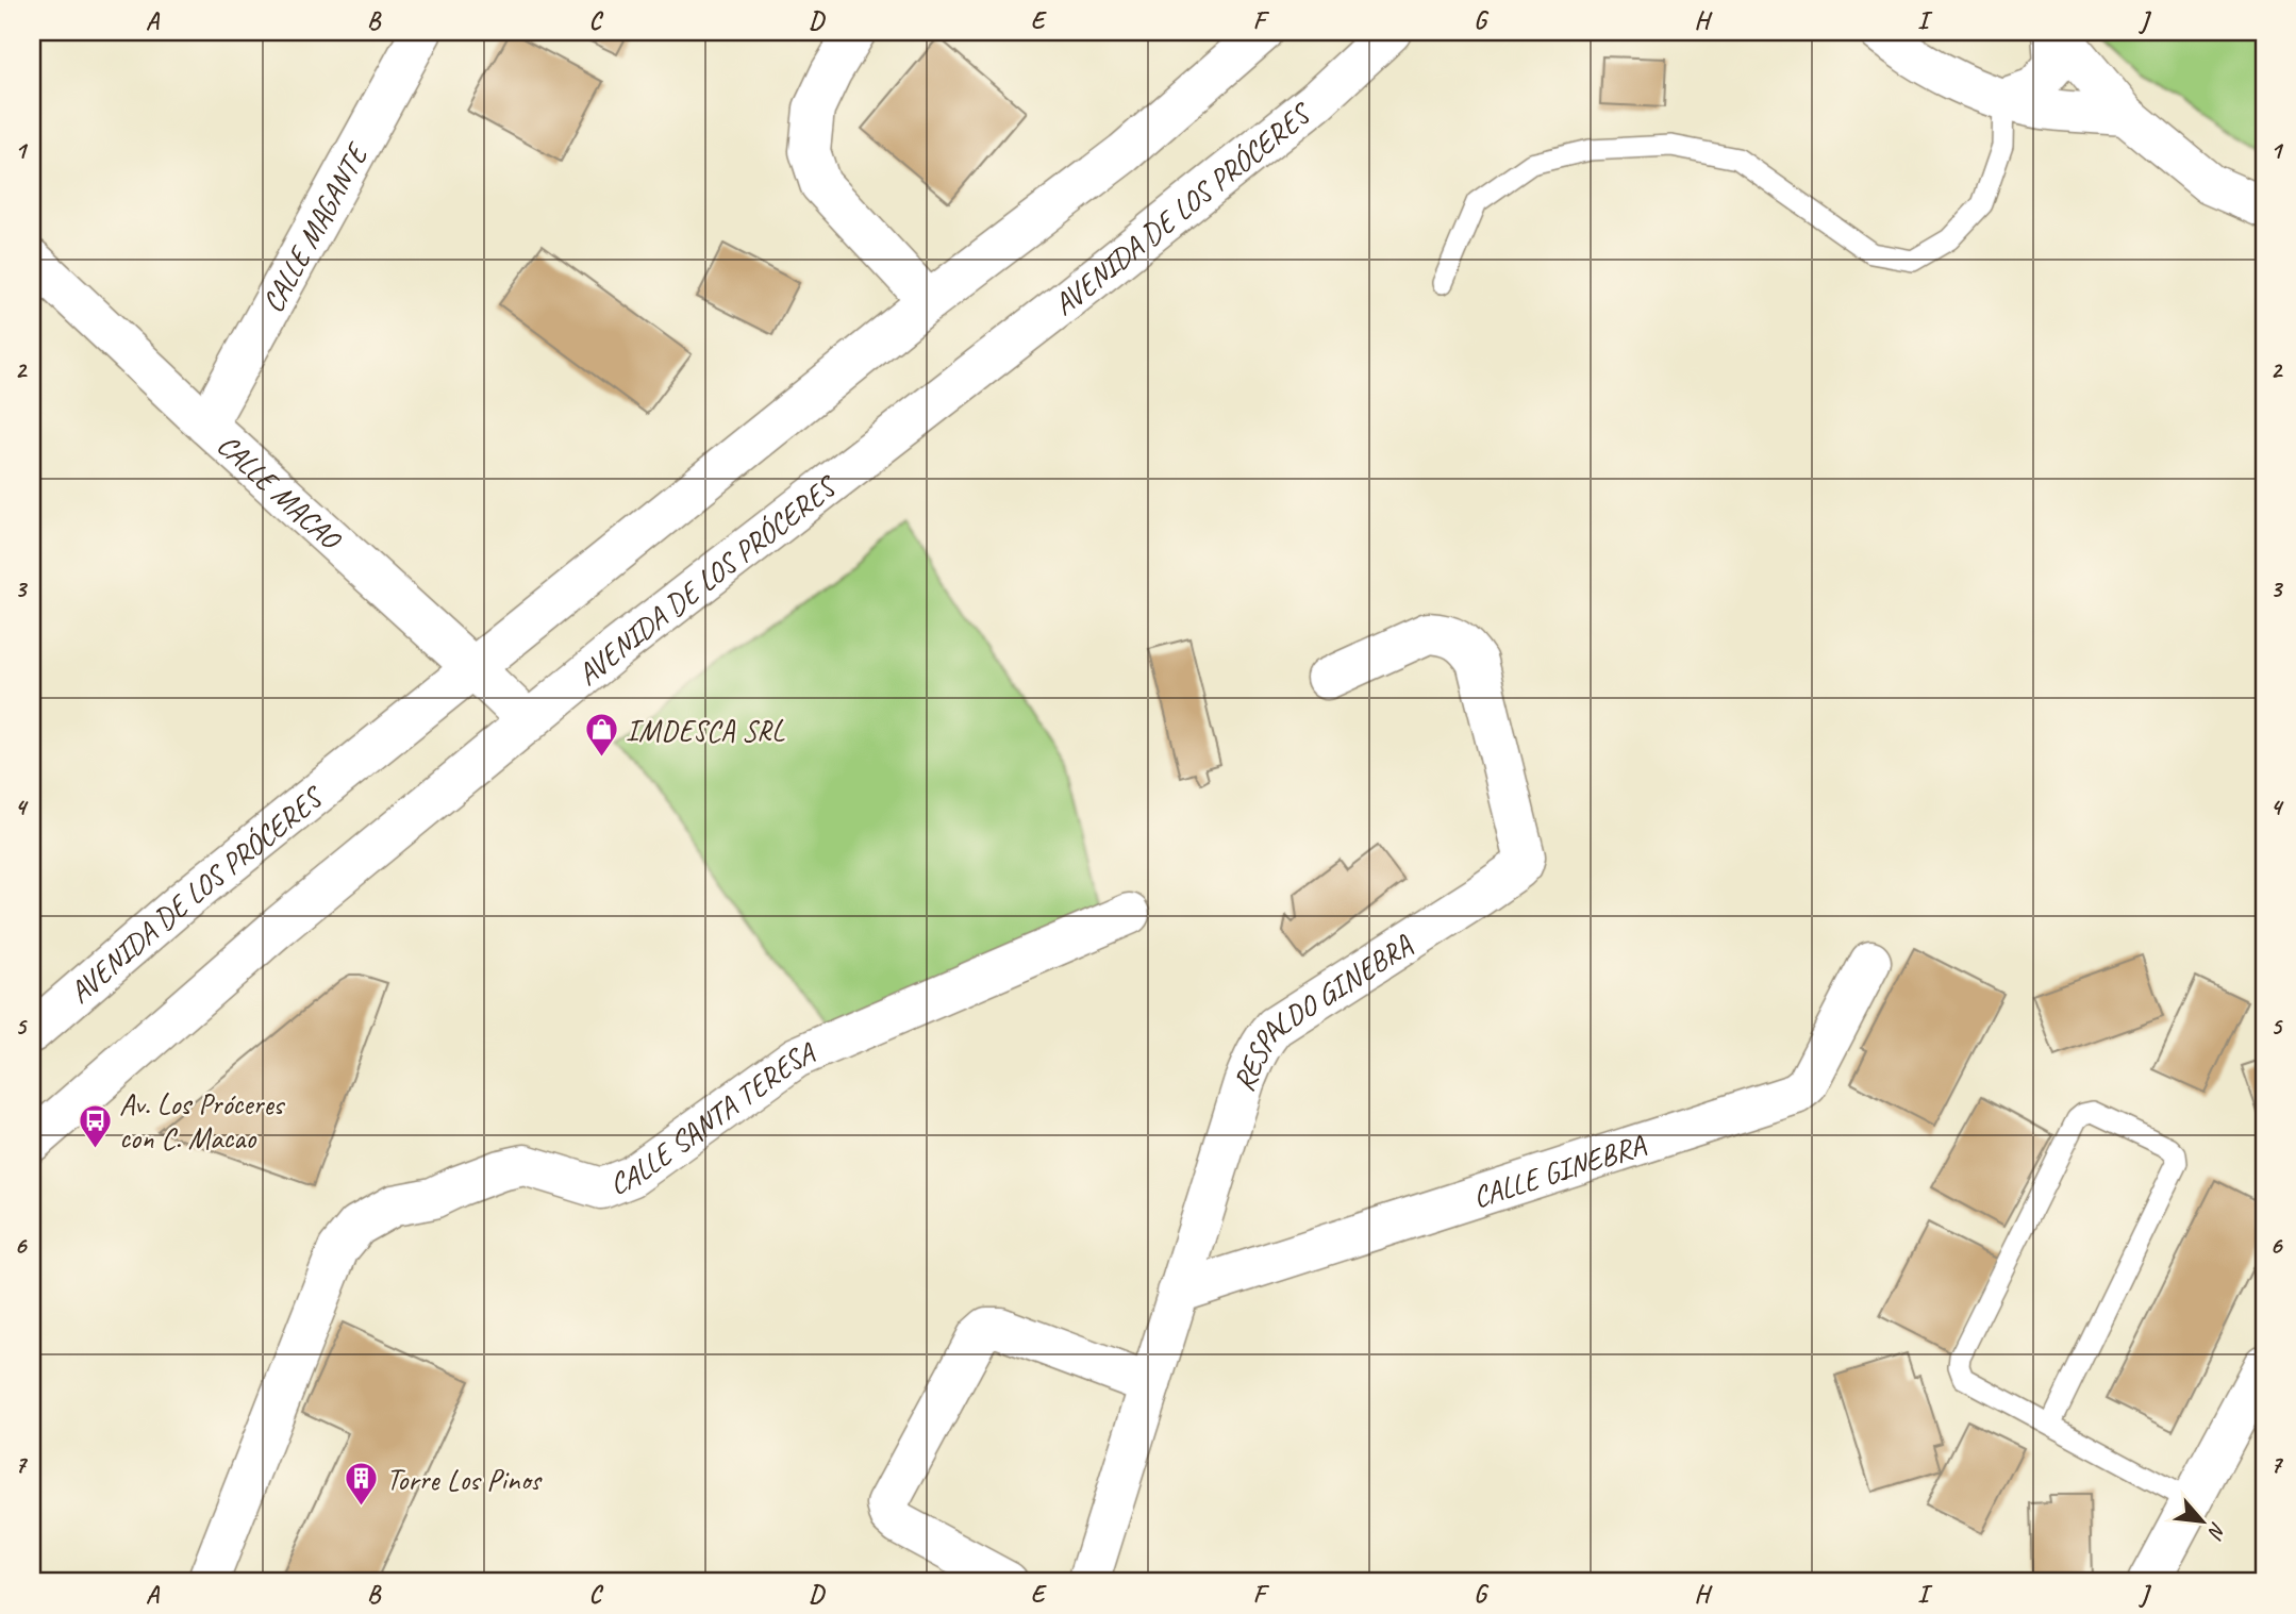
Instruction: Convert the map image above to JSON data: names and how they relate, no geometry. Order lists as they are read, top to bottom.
{
  "streets": {
    "street": [
      "AVENIDA DE LOS PRÓCERES",
      "CALLE MAGANTE",
      "CALLE MACAO",
      "RESPALDO GINEBRA",
      "CALLE SANTA TERESA",
      "CALLE GINEBRA"
    ]
  },
  "crossings": [
    ["AVENIDA DE LOS PRÓCERES", "CALLE MACAO"],
    ["CALLE MAGANTE", "CALLE MACAO"],
    ["RESPALDO GINEBRA", "CALLE GINEBRA"]
  ],
  "places": {
    "shop": ["IMDESCA SRL"],
    "bus stop": ["Av. Los Próceres con C. Macao"],
    "building": ["Torre Los Pinos"]
  },
  "north": "bottom right",
  "grid": {
    "columns": [
      "A",
      "B",
      "C",
      "D",
      "E",
      "F",
      "G",
      "H",
      "I",
      "J"
    ],
    "rows": [
      "1",
      "2",
      "3",
      "4",
      "5",
      "6",
      "7"
    ]
  }
}
